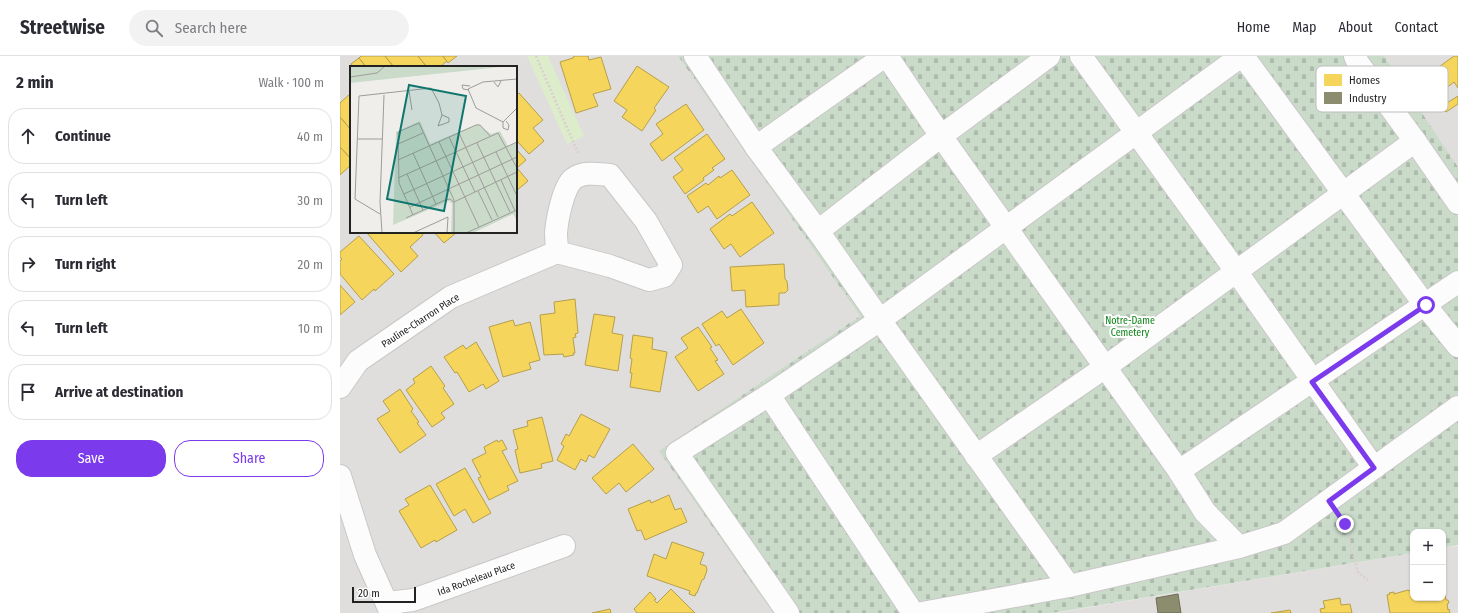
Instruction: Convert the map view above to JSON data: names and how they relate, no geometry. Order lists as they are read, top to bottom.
{
  "streets": {
    "street": ["Pauline-Charron Place", "Ida Rocheleau Place"]
  },
  "parks": ["Notre-Dame Cemetery"],
  "legend": ["Homes", "Industry"],
  "scale_bar": "20 m",
  "page": {
    "header": "Streetwise",
    "search": "Search here",
    "nav": [
      "Home",
      "Map",
      "About",
      "Contact"
    ],
    "heading": ["2 min", "Walk · 100 m"],
    "list": [
      ["Continue", "40 m"],
      ["Turn left", "30 m"],
      ["Turn right", "20 m"],
      ["Turn left", "10 m"],
      "Arrive at destination"
    ],
    "buttons": ["Save", "Share"],
    "map_buttons": ["+", "−"],
    "scale": "20 m"
  }
}
